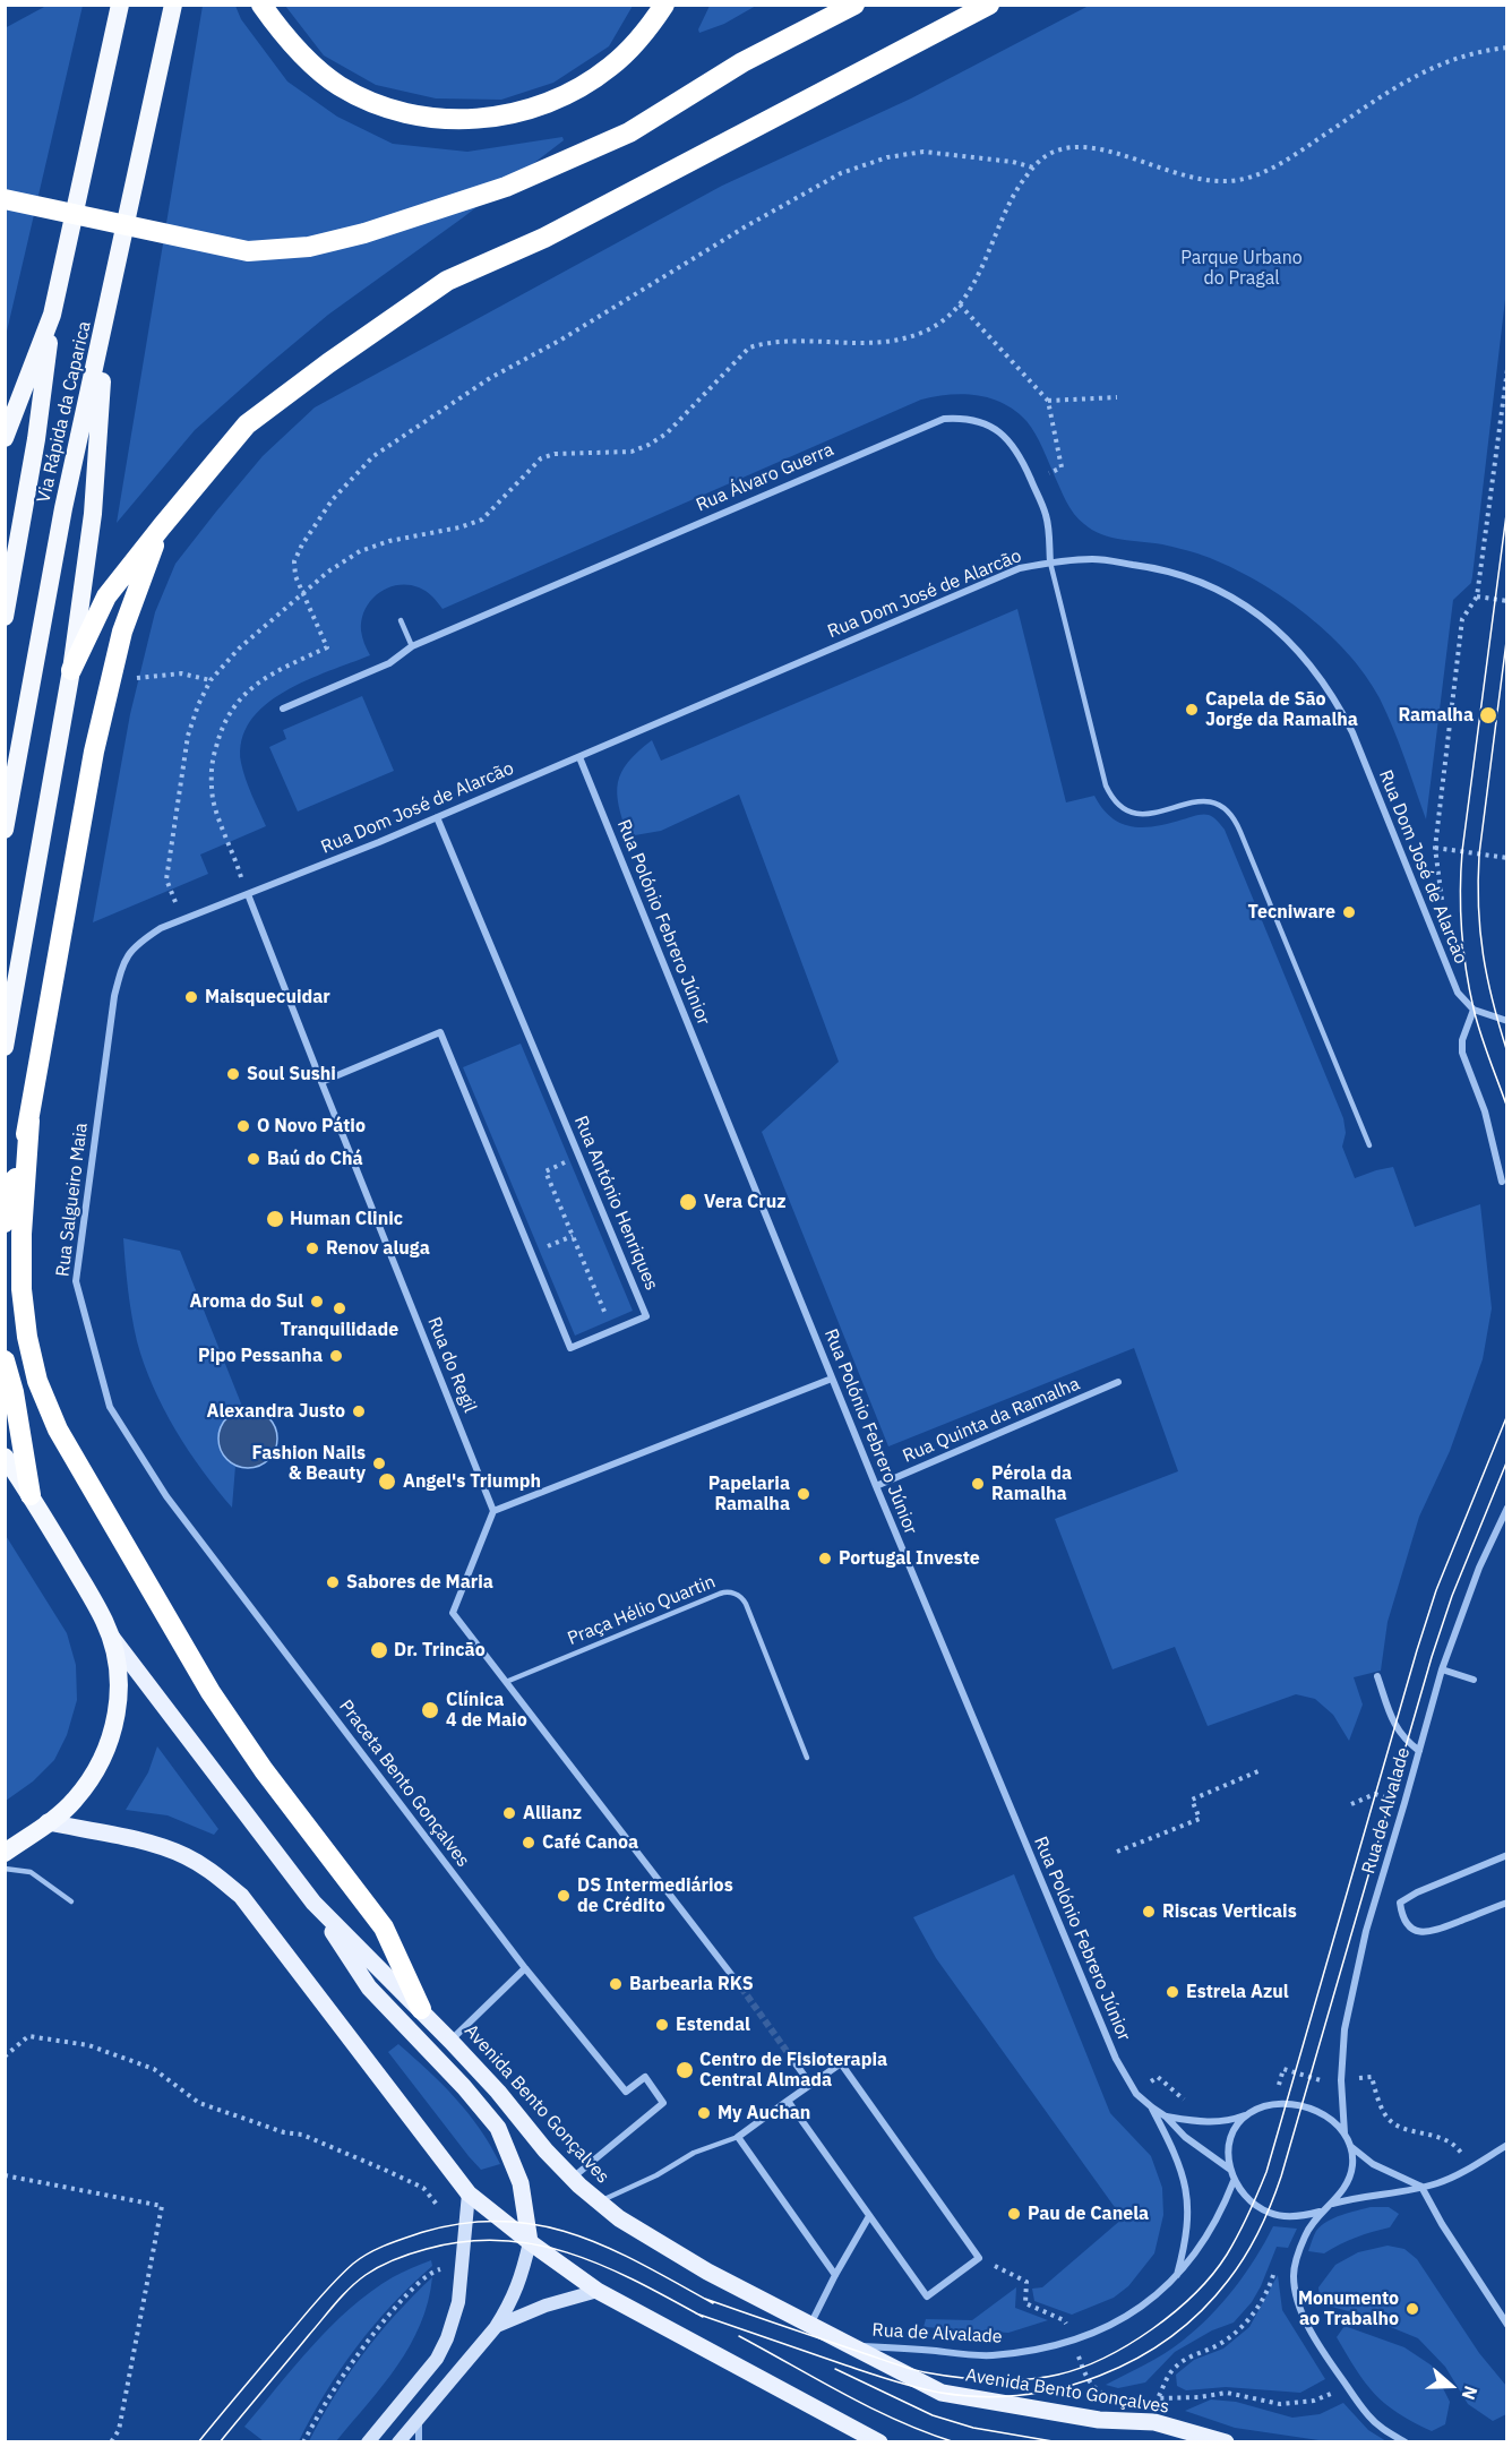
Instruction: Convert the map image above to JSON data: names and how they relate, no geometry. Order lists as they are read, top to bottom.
{
  "streets": {
    "highway": ["Via Rápida da Caparica"],
    "main road": ["Avenida Bento Gonçalves"],
    "street": [
      "Rua Álvaro Guerra",
      "Rua Dom José de Alarcão",
      "Rua Polónio Febrero Júnior",
      "Rua Salgueiro Maia",
      "Rua António Henriques",
      "Rua do Regil",
      "Rua Quinta da Ramalha",
      "Praceta Bento Gonçalves",
      "Rua de Alvalade"
    ],
    "lane": ["Praça Hélio Quartin"]
  },
  "crossings": [
    ["Rua Álvaro Guerra", "Rua Dom José de Alarcão"],
    ["Rua Dom José de Alarcão", "Rua Polónio Febrero Júnior"],
    ["Rua Dom José de Alarcão", "Rua Salgueiro Maia"],
    ["Rua Dom José de Alarcão", "Rua António Henriques"],
    ["Rua Dom José de Alarcão", "Rua do Regil"],
    ["Rua Polónio Febrero Júnior", "Rua Quinta da Ramalha"],
    ["Rua Polónio Febrero Júnior", "Rua de Alvalade"],
    ["Rua Salgueiro Maia", "Rua do Regil"],
    ["Rua Salgueiro Maia", "Praceta Bento Gonçalves"],
    ["Rua António Henriques", "Rua do Regil"],
    ["Praceta Bento Gonçalves", "Avenida Bento Gonçalves"],
    ["Rua de Alvalade", "Avenida Bento Gonçalves"]
  ],
  "parks": ["Parque Urbano do Pragal"],
  "places": [
    "Capela de São Jorge da Ramalha",
    "Ramalha",
    "Tecniware",
    "Maisquecuidar",
    "Soul Sushi",
    "O Novo Pátio",
    "Baú do Chá",
    "Vera Cruz",
    "Human Clinic",
    "Renov aluga",
    "Aroma do Sul",
    "Tranquilidade",
    "Pipo Pessanha",
    "Alexandra Justo",
    "Fashion Nails & Beauty",
    "Angel's Triumph",
    "Pérola da Ramalha",
    "Papelaria Ramalha",
    "Portugal Investe",
    "Sabores de Maria",
    "Dr. Trincão",
    "Clínica 4 de Maio",
    "Allianz",
    "Café Canoa",
    "DS Intermediários de Crédito",
    "Riscas Verticais",
    "Barbearia RKS",
    "Estrela Azul",
    "Estendal",
    "Centro de Fisioterapia Central Almada",
    "My Auchan",
    "Pau de Canela",
    "Monumento ao Trabalho"
  ],
  "north": "right"
}
